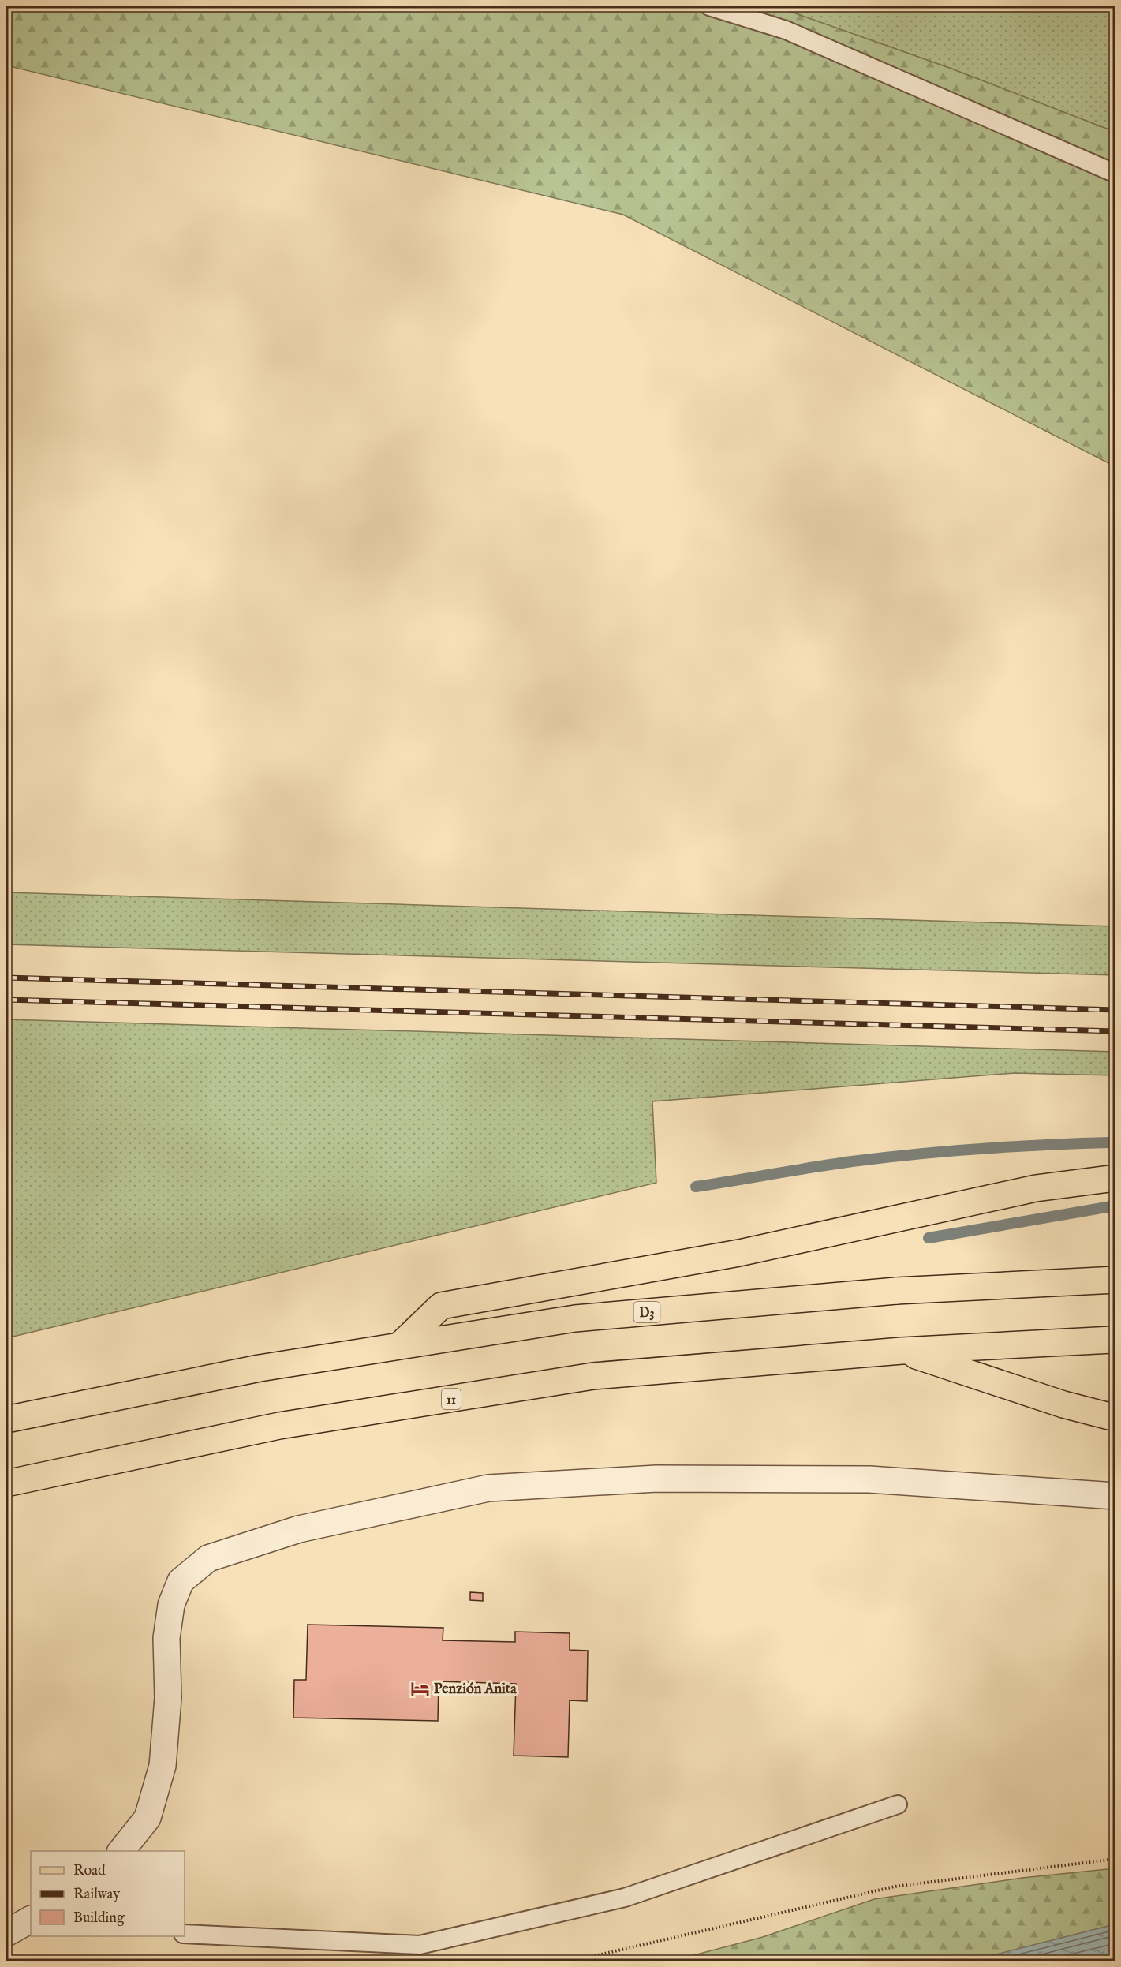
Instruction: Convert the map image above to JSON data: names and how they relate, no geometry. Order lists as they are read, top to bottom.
{
  "streets": {
    "main road": ["D3", "11"]
  },
  "places": {
    "hotel": ["Penzión Anita"]
  },
  "legend": ["Road", "Railway", "Building"]
}
